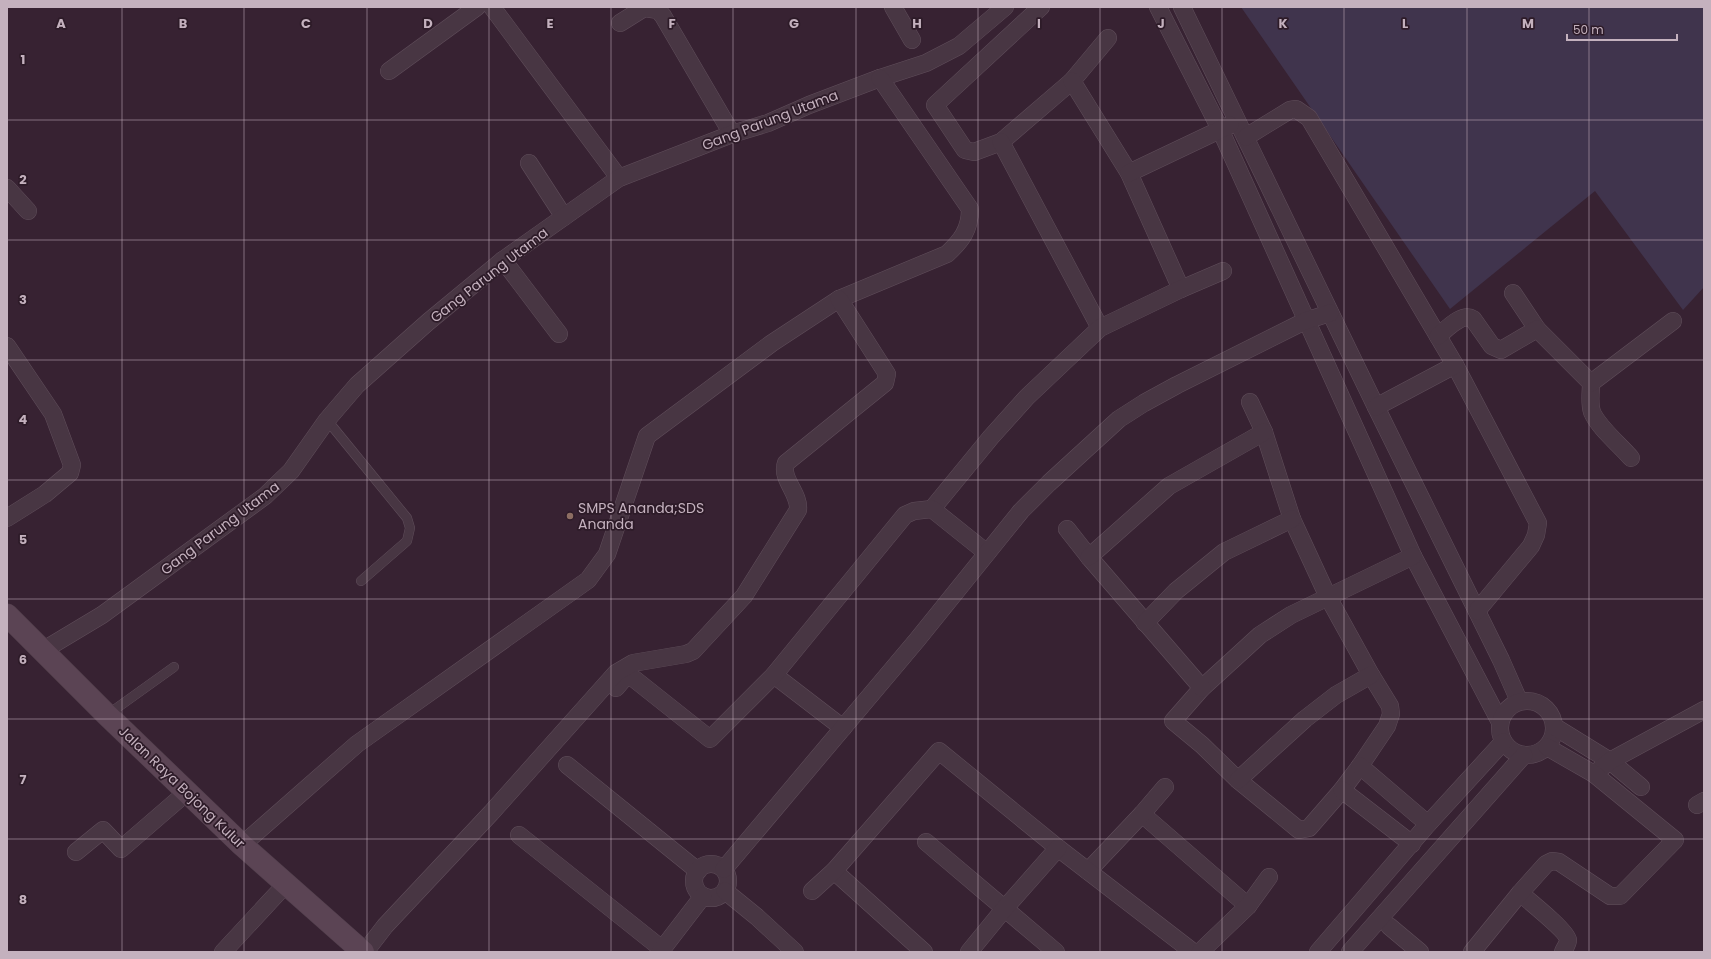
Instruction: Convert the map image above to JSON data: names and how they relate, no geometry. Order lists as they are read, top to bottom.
{
  "streets": {
    "main road": ["Jalan Raya Bojong Kulur"],
    "street": ["Gang Parung Utama"]
  },
  "crossings": [
    ["Gang Parung Utama", "Jalan Raya Bojong Kulur"]
  ],
  "places": ["SMPS Ananda;SDS Ananda"],
  "scale_bar": "50 m",
  "grid": {
    "columns": [
      "A",
      "B",
      "C",
      "D",
      "E",
      "F",
      "G",
      "H",
      "I",
      "J",
      "K",
      "L",
      "M"
    ],
    "rows": [
      "1",
      "2",
      "3",
      "4",
      "5",
      "6",
      "7",
      "8"
    ]
  }
}
